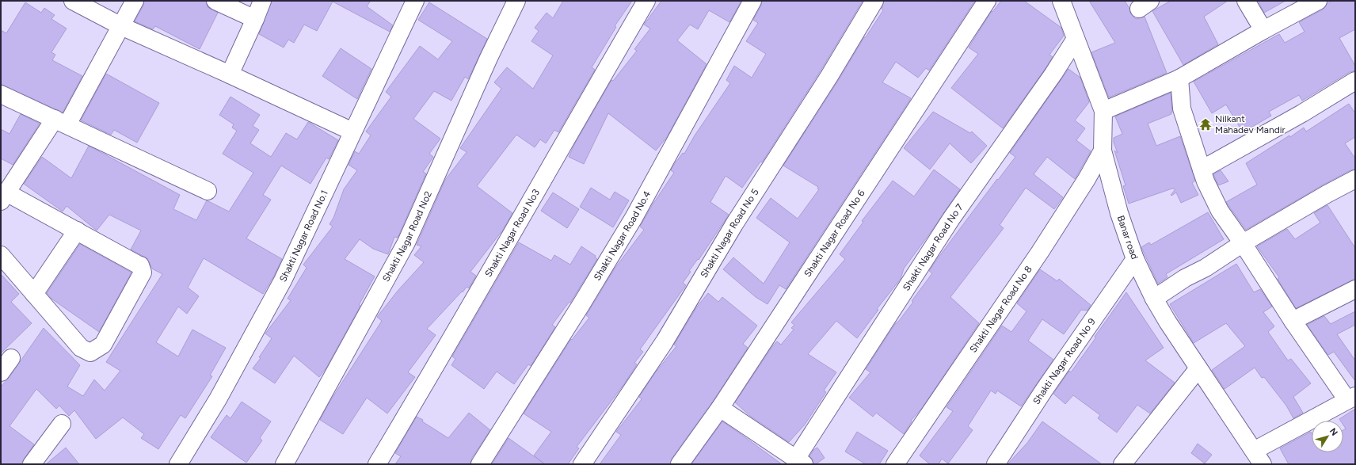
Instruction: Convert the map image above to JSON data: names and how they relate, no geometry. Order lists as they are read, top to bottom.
{
  "streets": {
    "street": [
      "Shakti Nagar Road No3",
      "Shakti Nagar Road No 6",
      "Shakti Nagar Road No 5",
      "Shakti Nagar Road No.1",
      "Shakti Nagar Road No2",
      "Shakti Nagar Road No.4",
      "Banar road",
      "Shakti Nagar Road No 7",
      "Shakti Nagar Road No 8",
      "Shakti Nagar Road No 9"
    ]
  },
  "crossings": [
    ["Banar road", "Shakti Nagar Road No 7"],
    ["Banar road", "Shakti Nagar Road No 8"],
    ["Banar road", "Shakti Nagar Road No 9"]
  ],
  "places": {
    "temple": ["Nilkant Mahadev Mandir"]
  },
  "north": "top right"
}
